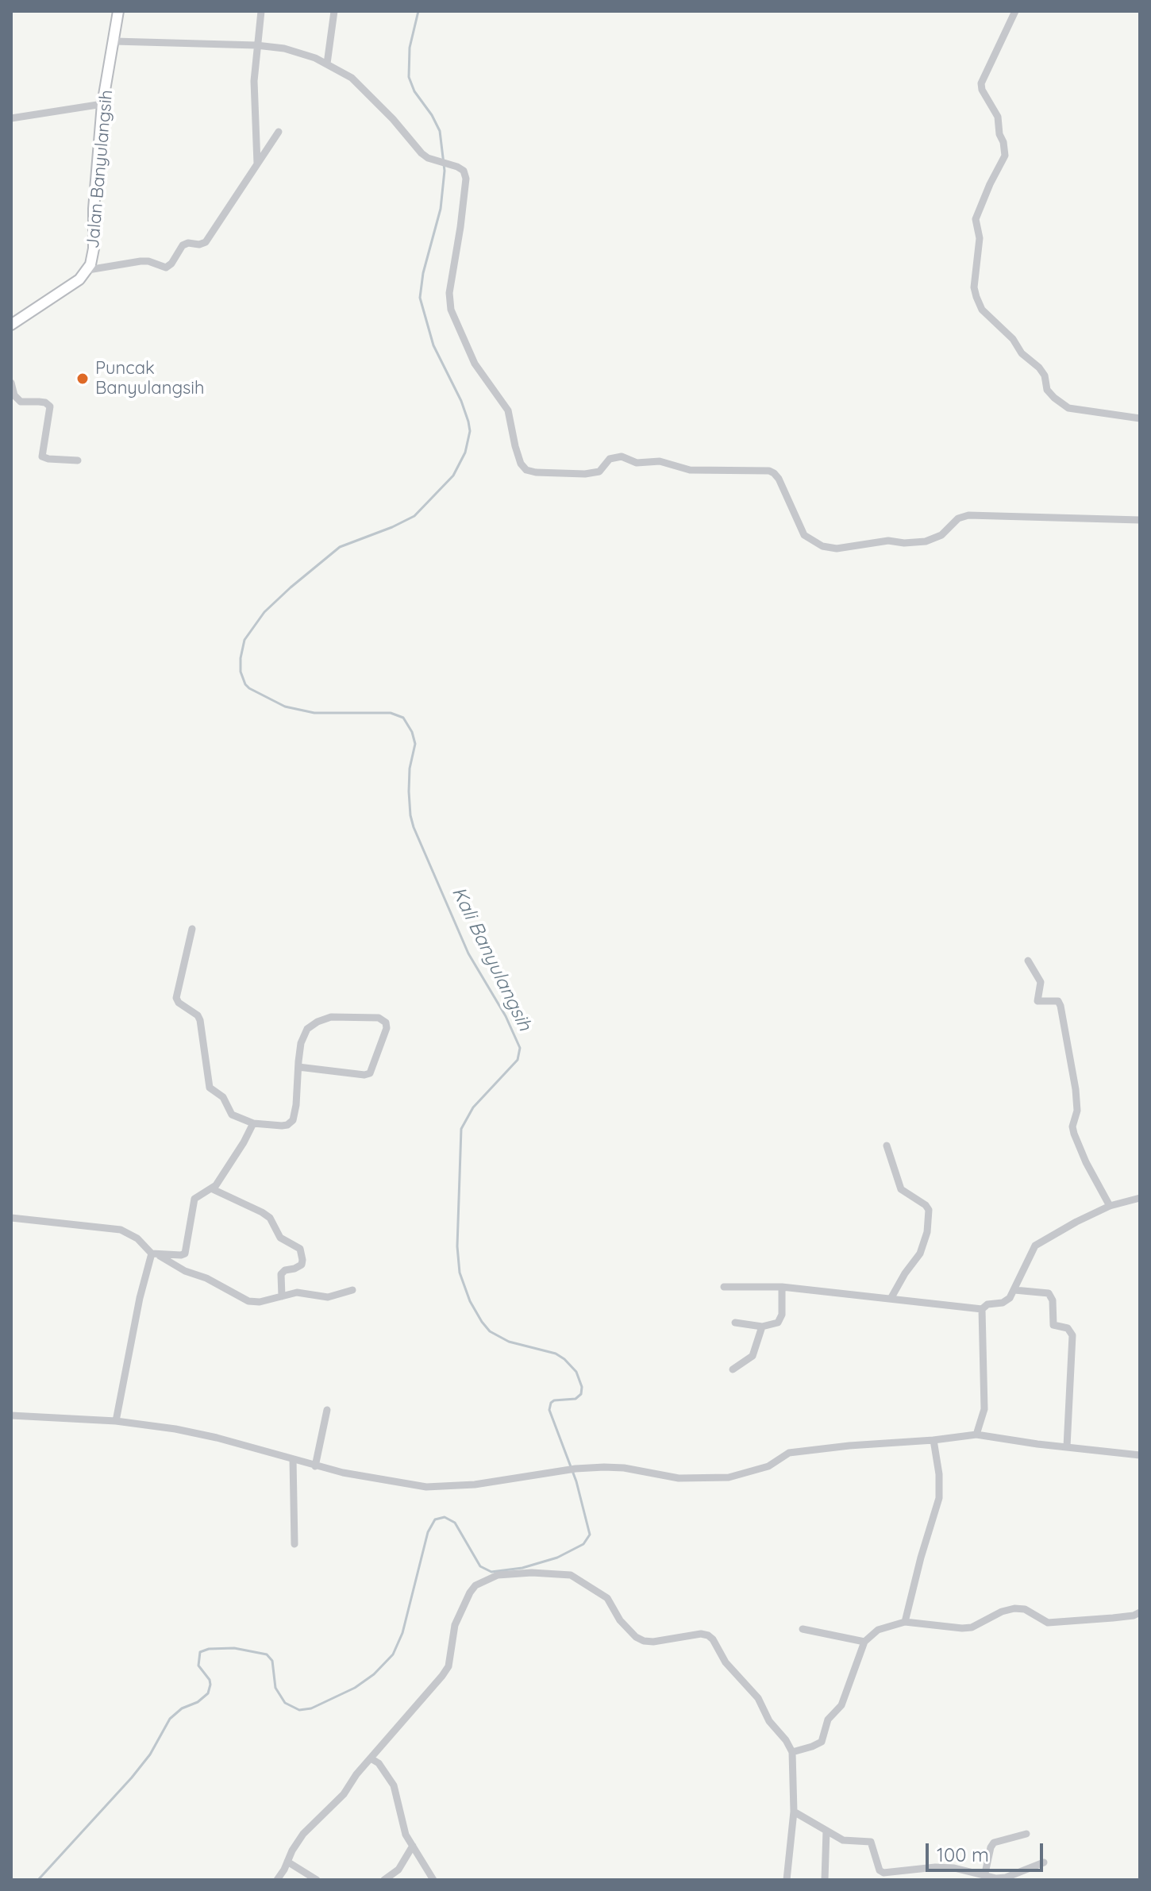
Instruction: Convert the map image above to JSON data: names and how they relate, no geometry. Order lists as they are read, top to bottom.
{
  "streets": {
    "street": ["Jalan Banyulangsih"]
  },
  "water": ["Kali Banyulangsih"],
  "places": ["Puncak Banyulangsih"],
  "scale_bar": "100 m"
}
